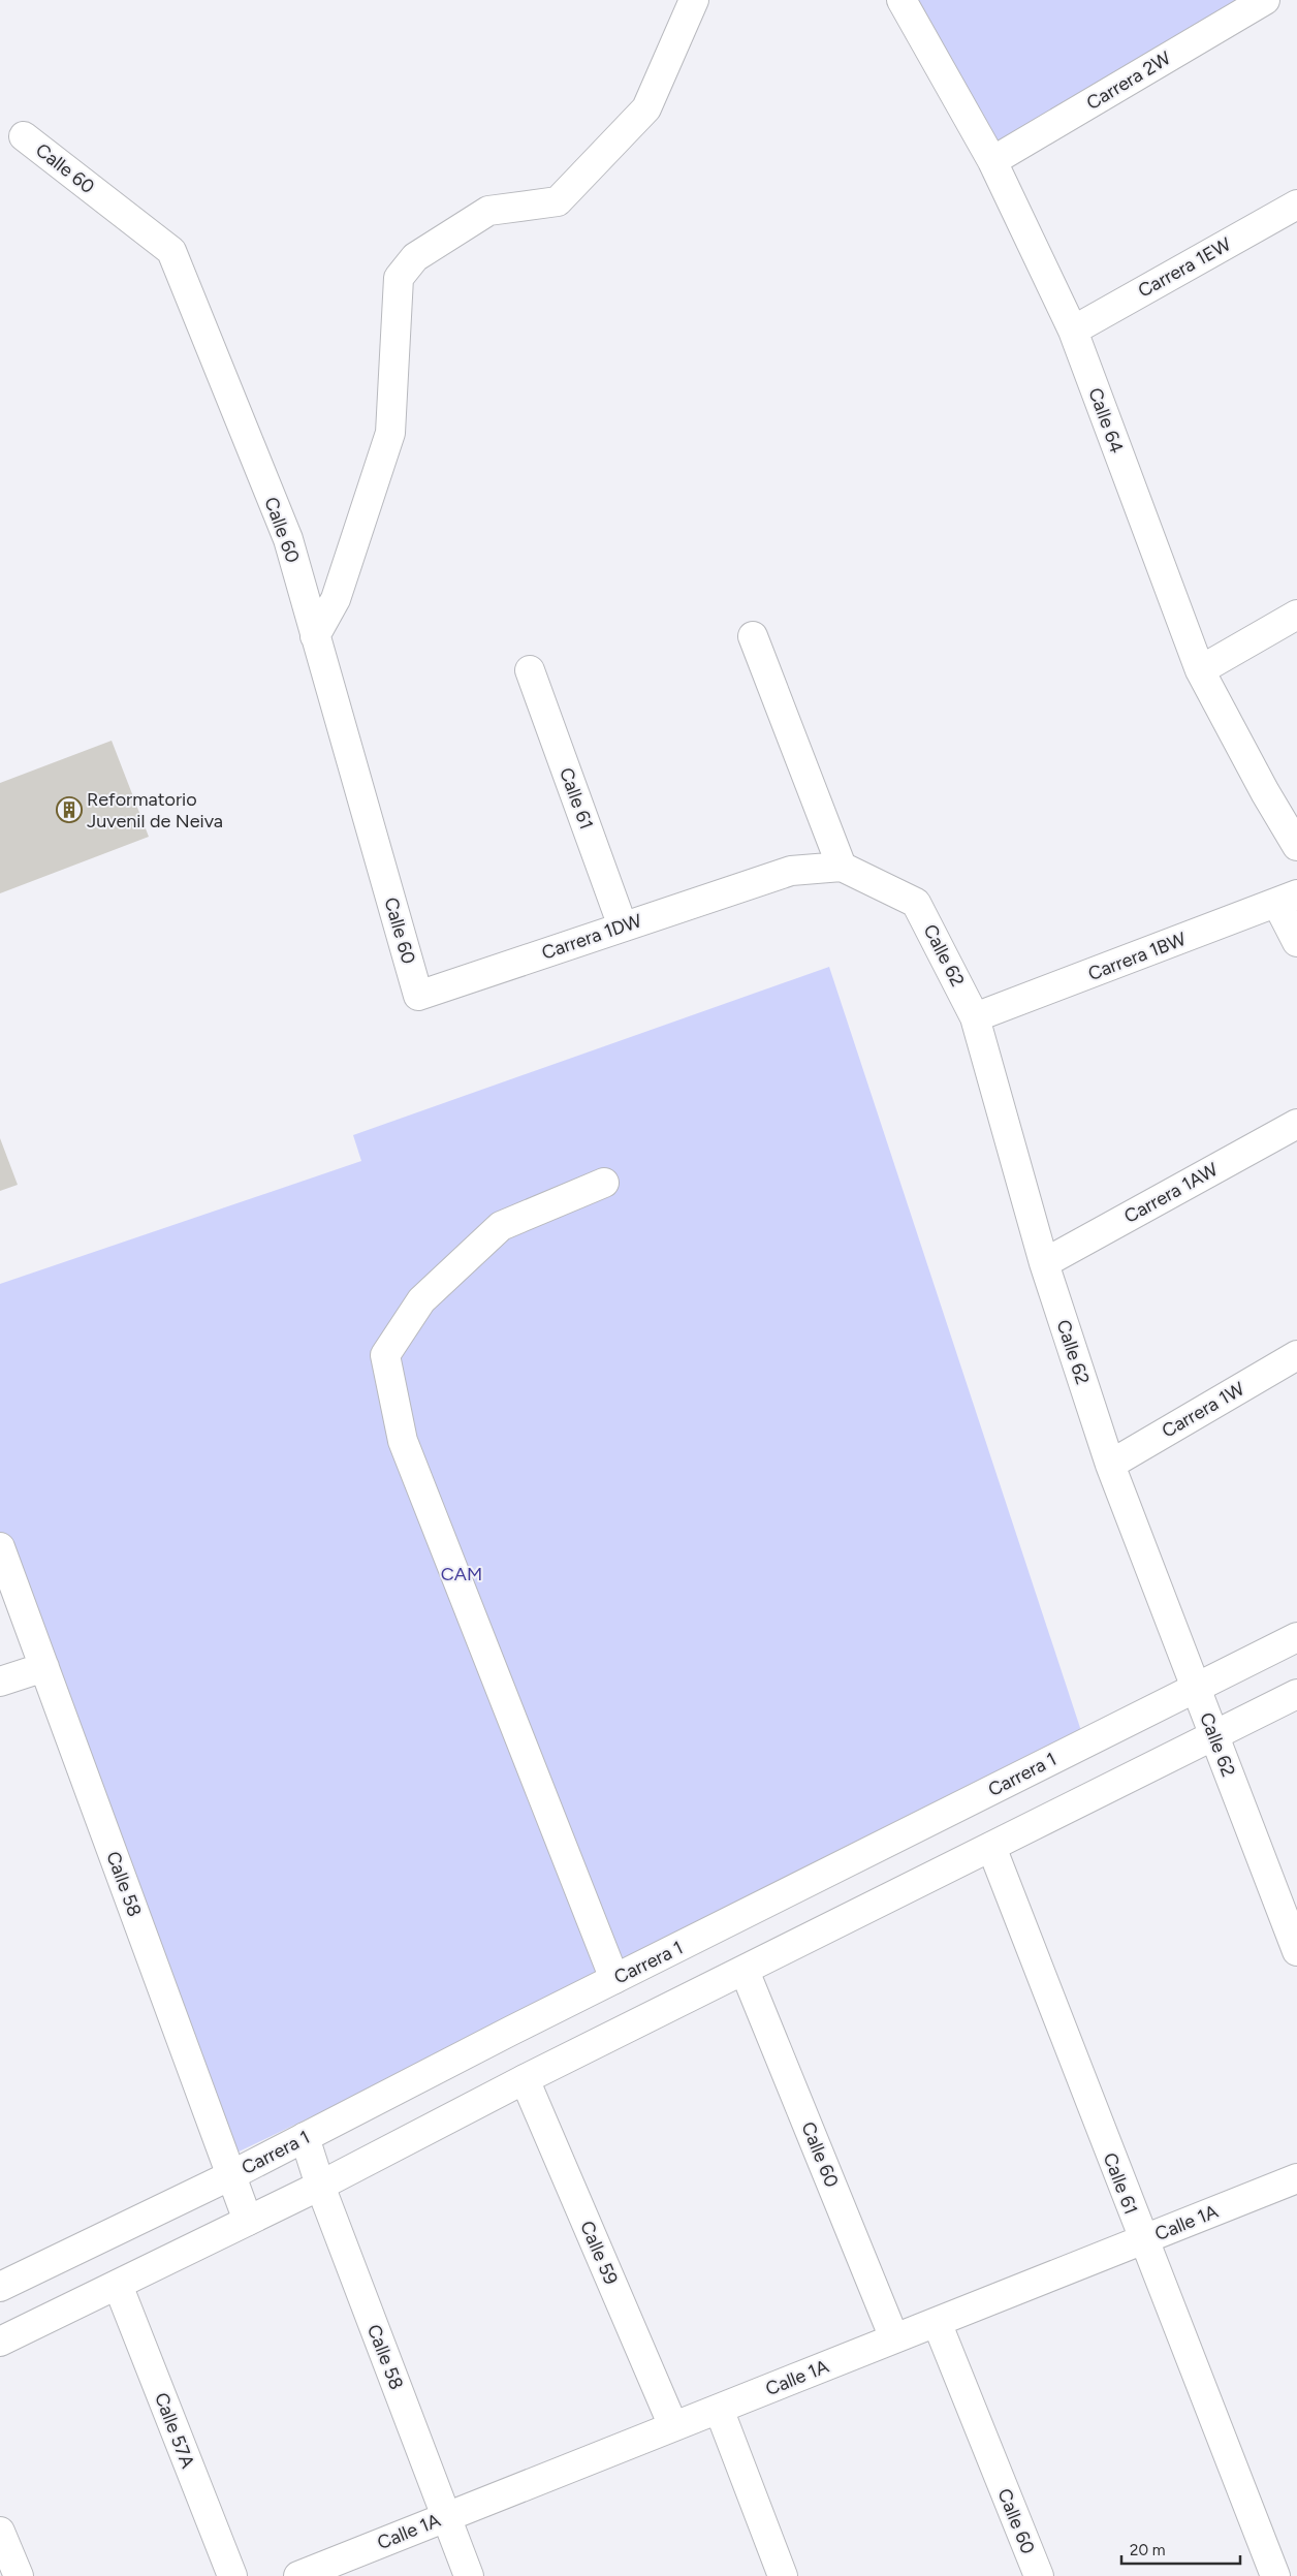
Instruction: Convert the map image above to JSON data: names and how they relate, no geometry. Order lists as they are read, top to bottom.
{
  "streets": {
    "street": [
      "Carrera 2W",
      "Calle 60",
      "Carrera 1EW",
      "Calle 64",
      "Calle 61",
      "Carrera 1DW",
      "Calle 62",
      "Carrera 1BW",
      "Carrera 1AW",
      "Carrera 1W",
      "Carrera 1",
      "Calle 58",
      "Calle 1A",
      "Calle 59",
      "Calle 57A"
    ]
  },
  "crossings": [
    ["Carrera 2W", "Calle 64"],
    ["Calle 60", "Carrera 1DW"],
    ["Calle 60", "Calle 1A"],
    ["Carrera 1EW", "Calle 64"],
    ["Calle 61", "Carrera 1DW"],
    ["Calle 61", "Calle 1A"],
    ["Carrera 1DW", "Calle 62"],
    ["Calle 62", "Carrera 1BW"],
    ["Calle 62", "Carrera 1AW"],
    ["Calle 62", "Carrera 1W"],
    ["Calle 62", "Carrera 1"],
    ["Carrera 1", "Calle 58"],
    ["Calle 58", "Calle 1A"],
    ["Calle 1A", "Calle 59"]
  ],
  "parks": ["CAM"],
  "places": {
    "building": ["Reformatorio Juvenil de Neiva"]
  },
  "scale_bar": "20 m"
}
